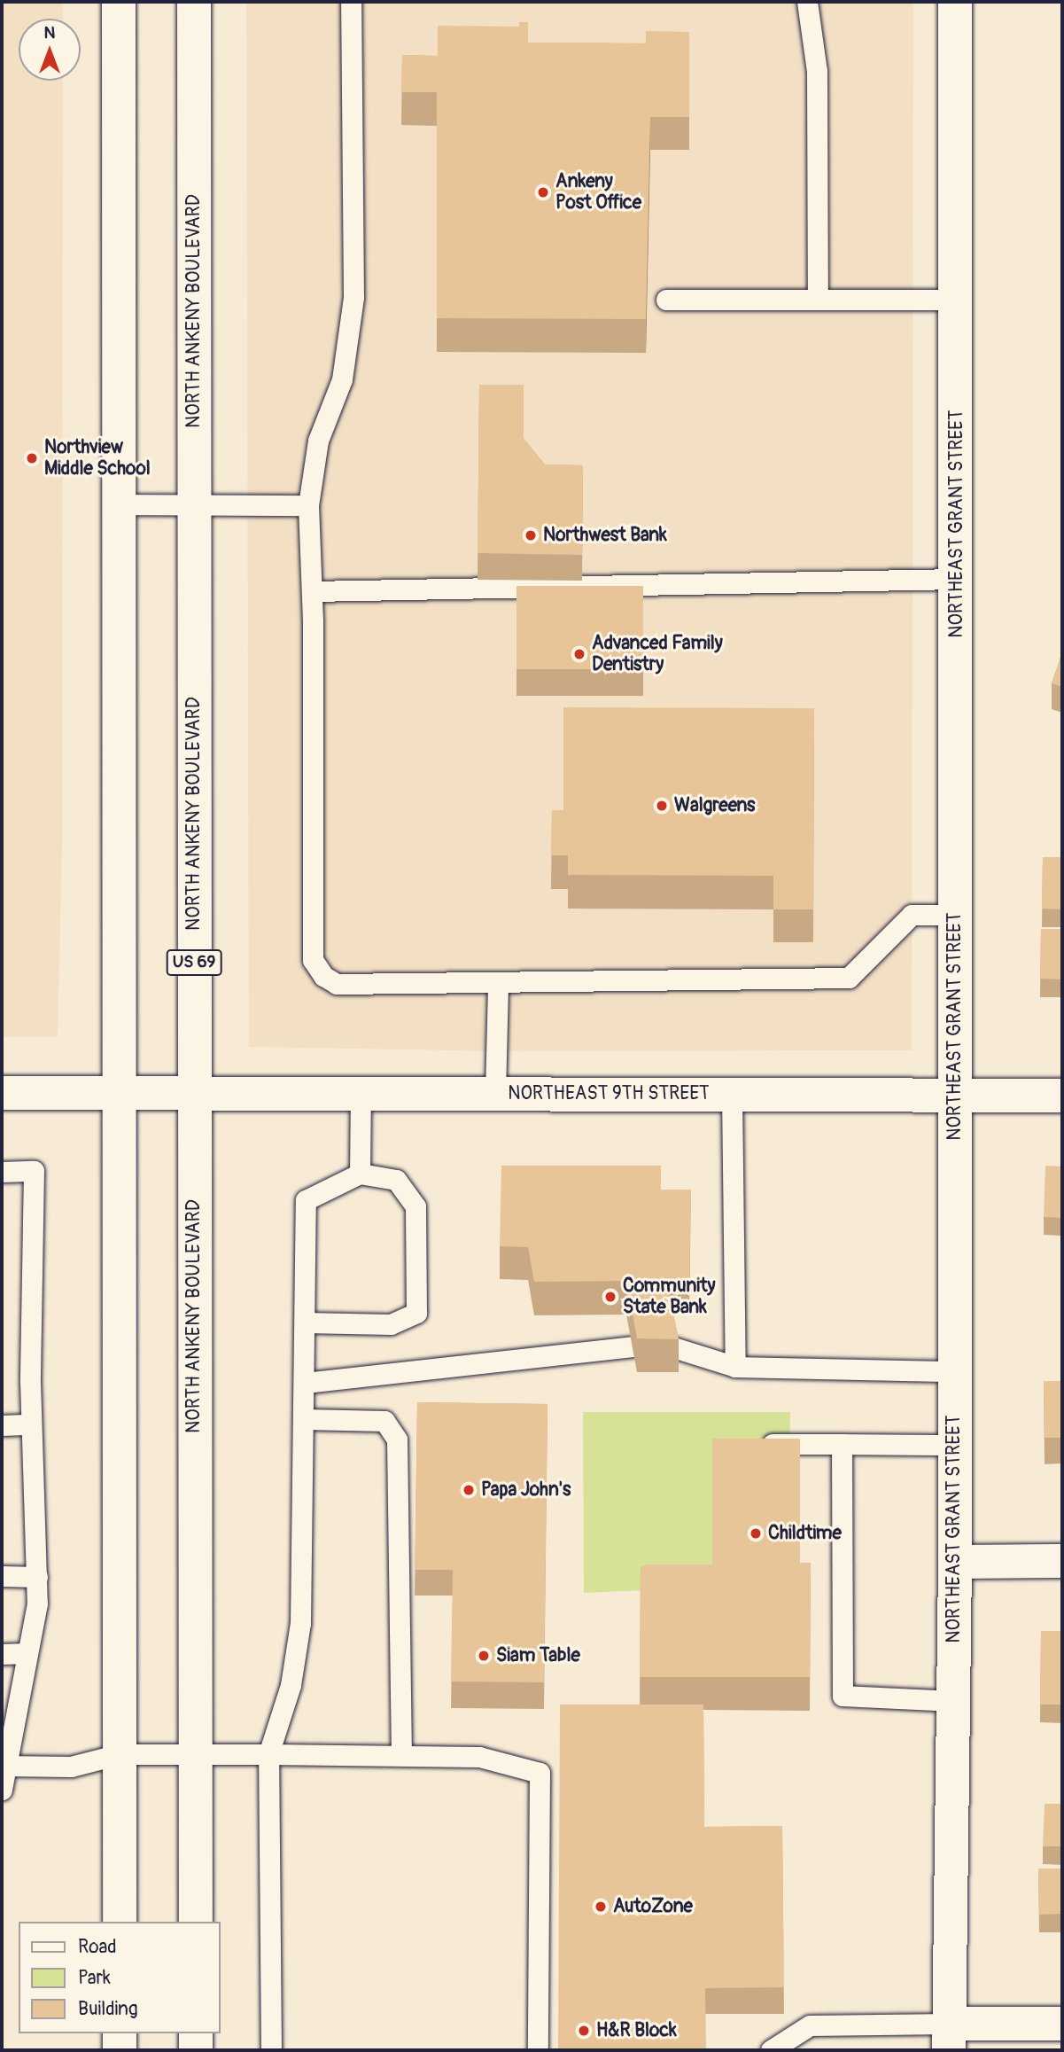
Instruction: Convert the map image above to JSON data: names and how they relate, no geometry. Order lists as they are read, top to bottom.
{
  "streets": {
    "main road": [
      "NORTH ANKENY BOULEVARD",
      "NORTHEAST GRANT STREET",
      "US 69",
      "NORTHEAST 9TH STREET"
    ]
  },
  "crossings": [
    ["NORTH ANKENY BOULEVARD", "NORTHEAST 9TH STREET"],
    ["NORTHEAST GRANT STREET", "NORTHEAST 9TH STREET"]
  ],
  "places": [
    "Ankeny Post Office",
    "Northview Middle School",
    "Northwest Bank",
    "Advanced Family Dentistry",
    "Walgreens",
    "Community State Bank",
    "Papa John's",
    "Childtime",
    "Siam Table",
    "AutoZone",
    "H&R Block"
  ],
  "legend": ["Road", "Park", "Building"],
  "north": "top"
}
